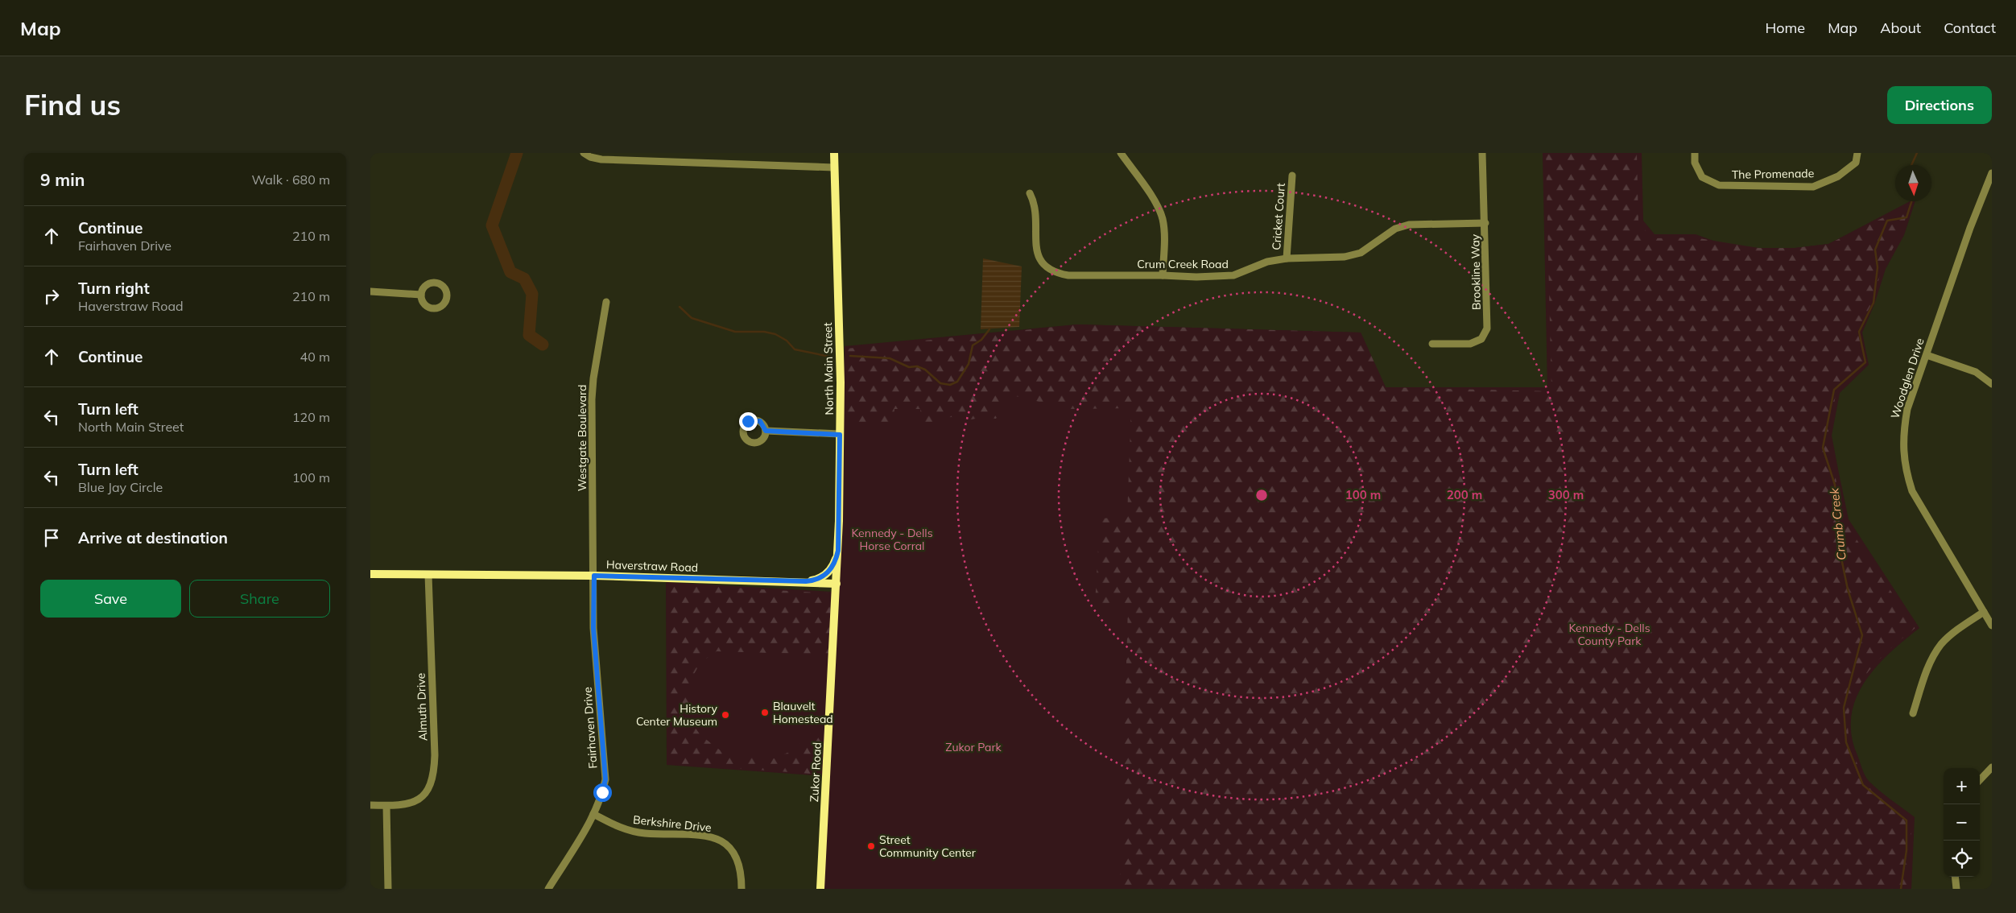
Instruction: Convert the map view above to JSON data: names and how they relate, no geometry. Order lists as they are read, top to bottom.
{
  "streets": {
    "street": [
      "The Promenade",
      "Cricket Court",
      "Crum Creek Road",
      "Brookline Way",
      "North Main Street",
      "Woodglen Drive",
      "Westgate Boulevard",
      "Haverstraw Road",
      "Almuth Drive",
      "Fairhaven Drive",
      "Zukor Road",
      "Berkshire Drive"
    ]
  },
  "crossings": [
    ["Cricket Court", "Crum Creek Road"],
    ["Crum Creek Road", "Brookline Way"],
    ["North Main Street", "Haverstraw Road"],
    ["North Main Street", "Zukor Road"],
    ["Westgate Boulevard", "Haverstraw Road"],
    ["Westgate Boulevard", "Fairhaven Drive"],
    ["Haverstraw Road", "Almuth Drive"],
    ["Haverstraw Road", "Fairhaven Drive"],
    ["Haverstraw Road", "Zukor Road"],
    ["Fairhaven Drive", "Berkshire Drive"]
  ],
  "water": ["Crumb Creek"],
  "parks": ["Kennedy - Dells Horse Corral", "Kennedy - Dells County Park", "Zukor Park"],
  "places": ["Blauvelt Homestead", "History Center Museum", "Street Community Center"],
  "north": "bottom",
  "page": {
    "header": "Map",
    "nav": [
      "Home",
      "Map",
      "About",
      "Contact"
    ],
    "buttons": [
      "Directions",
      ["Save", "Share"]
    ],
    "title": "Find us",
    "heading": ["9 min", "Walk · 680 m"],
    "list": [
      ["Continue", "Fairhaven Drive", "210 m"],
      ["Turn right", "Haverstraw Road", "210 m"],
      ["Continue", "40 m"],
      ["Turn left", "North Main Street", "120 m"],
      ["Turn left", "Blue Jay Circle", "100 m"],
      "Arrive at destination"
    ],
    "map_buttons": ["+", "−"]
  },
  "rings": ["100 m", "200 m", "300 m"]
}
